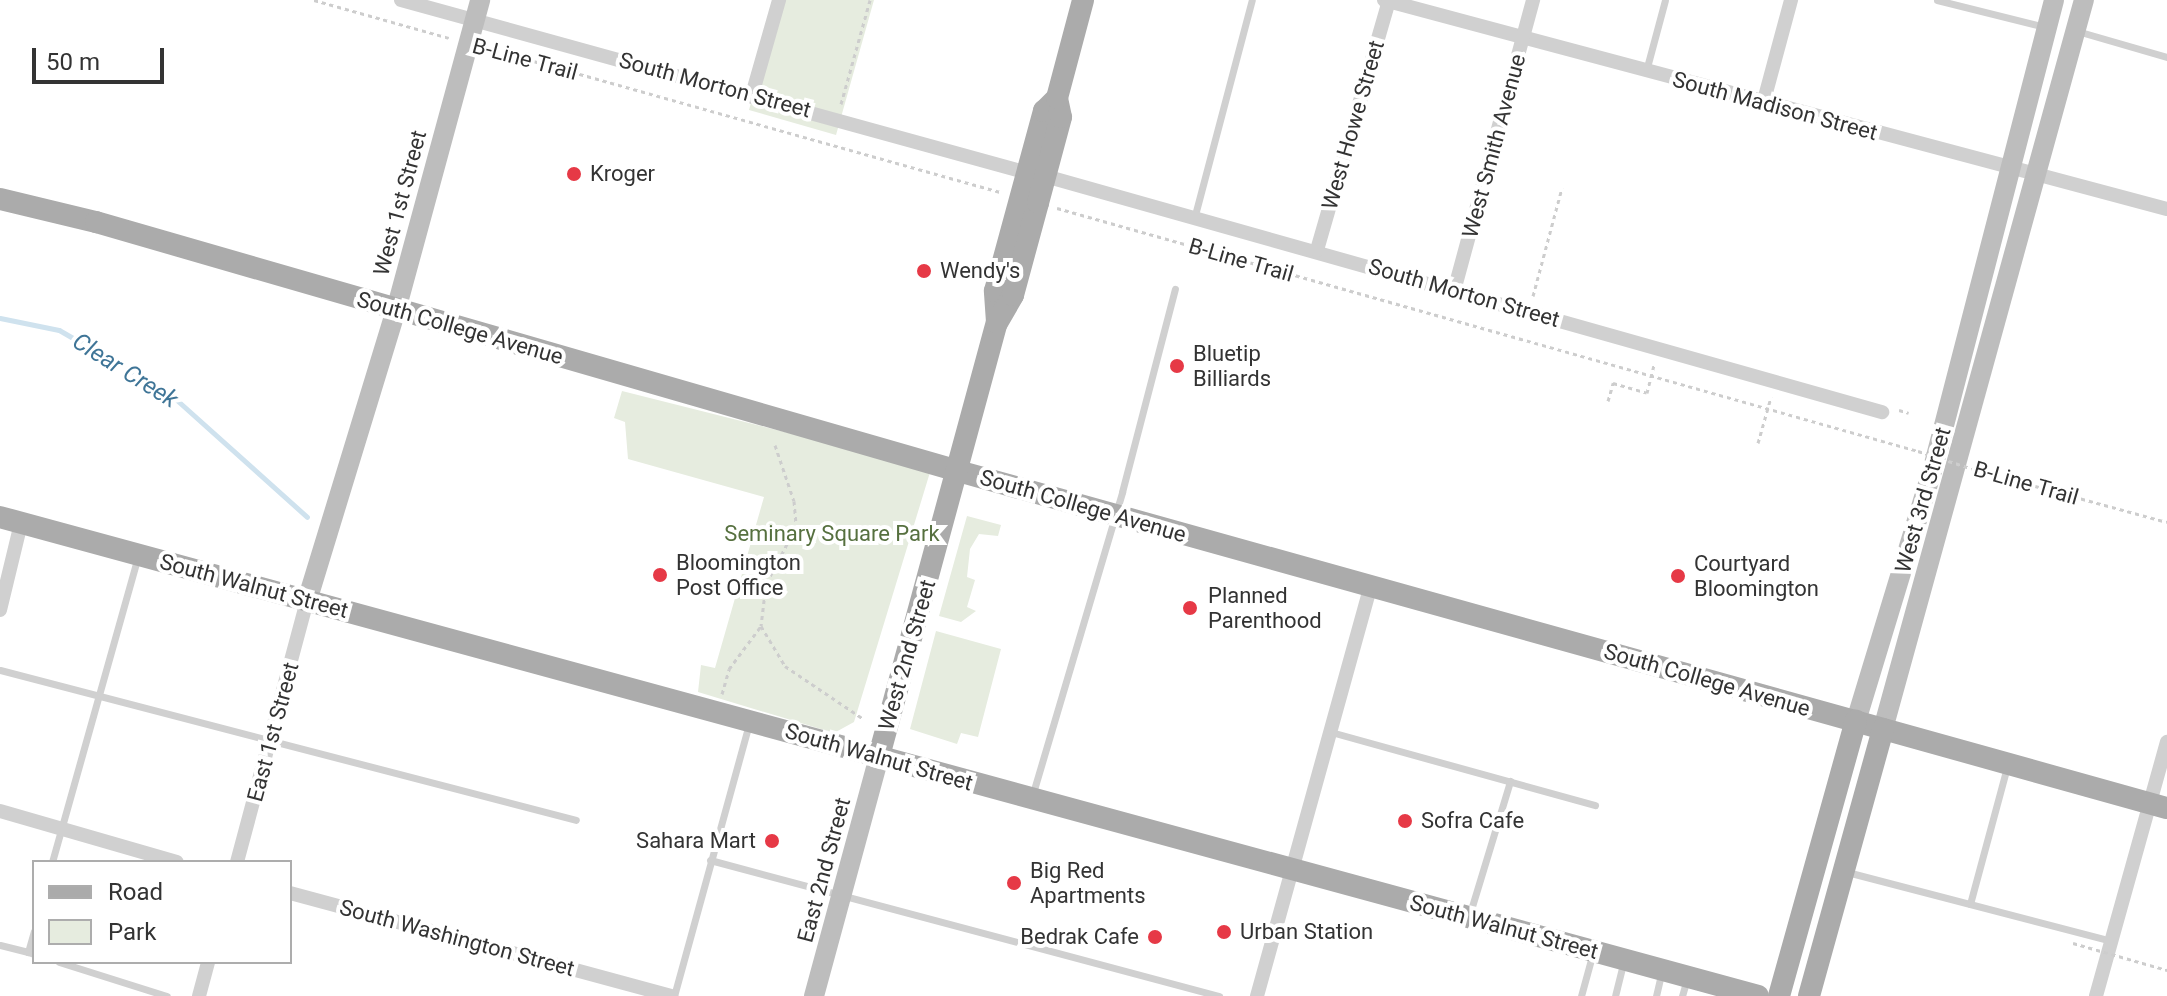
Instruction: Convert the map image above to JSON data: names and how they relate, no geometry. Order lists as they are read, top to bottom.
{
  "streets": {
    "main road": [
      "South College Avenue",
      "West 3rd Street",
      "South Walnut Street",
      "West 2nd Street"
    ],
    "street": [
      "South Morton Street",
      "South Madison Street",
      "West Howe Street",
      "West Smith Avenue",
      "West 1st Street",
      "East 1st Street",
      "East 2nd Street",
      "South Washington Street"
    ],
    "path": ["B-Line Trail"]
  },
  "crossings": [
    ["B-Line Trail", "West 1st Street"],
    ["B-Line Trail", "West 2nd Street"],
    ["South Morton Street", "West Howe Street"],
    ["South Morton Street", "West Smith Avenue"],
    ["South Morton Street", "West 1st Street"],
    ["South Morton Street", "West 2nd Street"],
    ["South Madison Street", "West Howe Street"],
    ["South Madison Street", "West Smith Avenue"],
    ["South Madison Street", "West 3rd Street"],
    ["West 1st Street", "South College Avenue"],
    ["West 1st Street", "South Walnut Street"],
    ["West 1st Street", "East 1st Street"],
    ["South College Avenue", "West 3rd Street"],
    ["South College Avenue", "West 2nd Street"],
    ["South Walnut Street", "West 2nd Street"],
    ["South Walnut Street", "East 1st Street"],
    ["South Walnut Street", "East 2nd Street"],
    ["West 2nd Street", "East 2nd Street"]
  ],
  "water": ["Clear Creek"],
  "parks": ["Seminary Square Park"],
  "places": [
    "Kroger",
    "Wendy's",
    "Bluetip Billiards",
    "Bloomington Post Office",
    "Courtyard Bloomington",
    "Planned Parenthood",
    "Sofra Cafe",
    "Sahara Mart",
    "Big Red Apartments",
    "Urban Station",
    "Bedrak Cafe"
  ],
  "legend": ["Road", "Park"],
  "scale_bar": "50 m"
}
